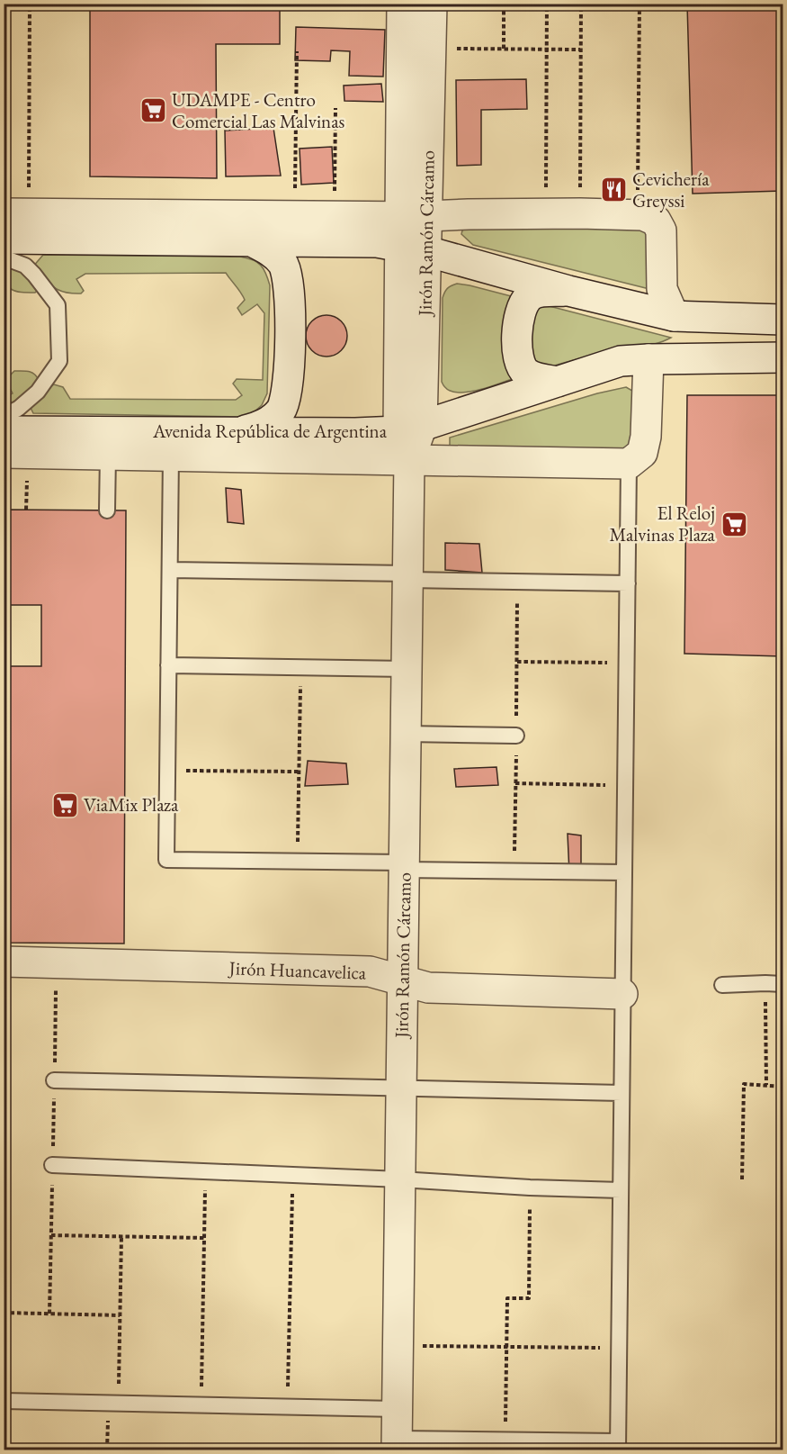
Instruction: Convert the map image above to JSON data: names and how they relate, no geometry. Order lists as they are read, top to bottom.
{
  "streets": {
    "street": ["Jirón Ramón Cárcamo", "Avenida República de Argentina", "Jirón Huancavelica"]
  },
  "crossings": [
    ["Jirón Ramón Cárcamo", "Avenida República de Argentina"],
    ["Jirón Ramón Cárcamo", "Jirón Huancavelica"]
  ],
  "places": {
    "supermarket": ["UDAMPE - Centro Comercial Las Malvinas", "El Reloj Malvinas Plaza", "ViaMix Plaza"],
    "restaurant": ["Cevichería Greyssi"]
  }
}
